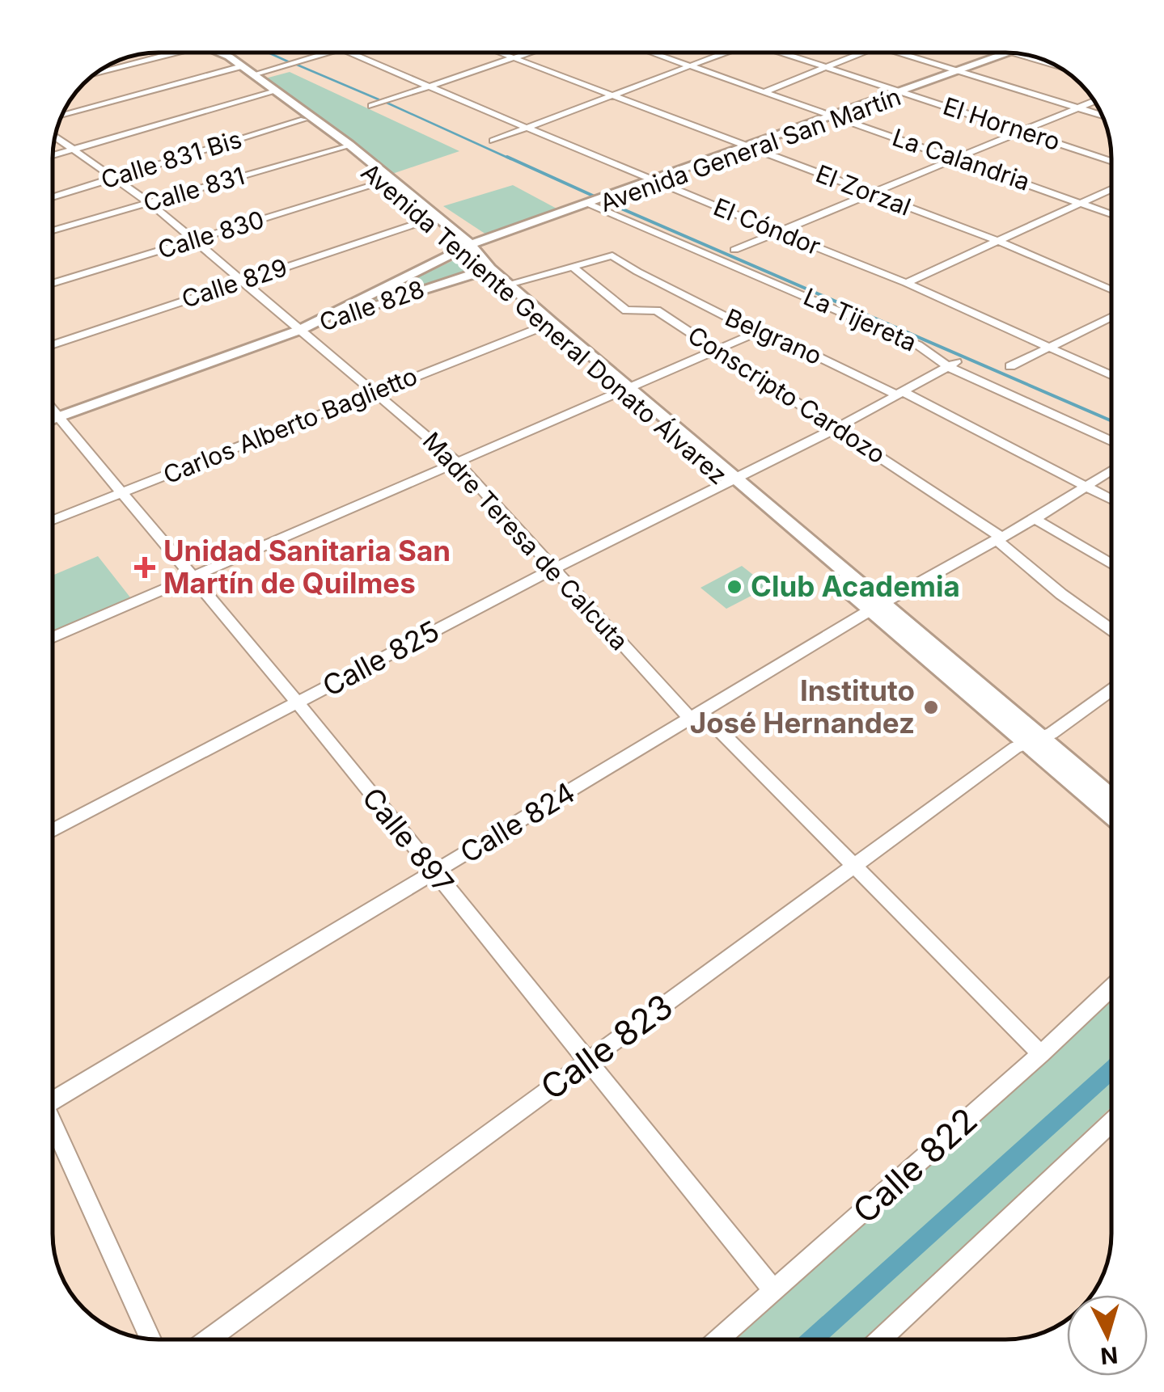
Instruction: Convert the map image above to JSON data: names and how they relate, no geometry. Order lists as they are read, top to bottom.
{
  "streets": {
    "main road": ["Avenida General San Martín", "Calle 828", "Avenida Teniente General Donato Álvarez"],
    "street": [
      "El Hornero",
      "Calle 831 Bis",
      "La Calandria",
      "Calle 831",
      "El Zorzal",
      "El Cóndor",
      "Calle 830",
      "Calle 829",
      "La Tijereta",
      "Belgrano",
      "Conscripto Cardozo",
      "Carlos Alberto Baglietto",
      "Madre Teresa de Calcuta",
      "Calle 825",
      "Calle 824",
      "Calle 897",
      "Calle 823",
      "Calle 822"
    ]
  },
  "crossings": [
    ["El Hornero", "Avenida General San Martín"],
    ["Avenida General San Martín", "La Calandria"],
    ["Avenida General San Martín", "El Zorzal"],
    ["Avenida General San Martín", "El Cóndor"],
    ["Avenida General San Martín", "Calle 828"],
    ["Avenida General San Martín", "La Tijereta"],
    ["Avenida General San Martín", "Avenida Teniente General Donato Álvarez"],
    ["Avenida General San Martín", "Madre Teresa de Calcuta"],
    ["Avenida General San Martín", "Calle 897"],
    ["Calle 831 Bis", "Avenida Teniente General Donato Álvarez"],
    ["Calle 831 Bis", "Madre Teresa de Calcuta"],
    ["Calle 831", "Avenida Teniente General Donato Álvarez"],
    ["Calle 831", "Madre Teresa de Calcuta"],
    ["Calle 830", "Avenida Teniente General Donato Álvarez"],
    ["Calle 830", "Madre Teresa de Calcuta"],
    ["Calle 829", "Avenida Teniente General Donato Álvarez"],
    ["Calle 829", "Madre Teresa de Calcuta"],
    ["Calle 828", "Avenida Teniente General Donato Álvarez"],
    ["Calle 828", "Madre Teresa de Calcuta"],
    ["La Tijereta", "Calle 825"],
    ["Avenida Teniente General Donato Álvarez", "Carlos Alberto Baglietto"],
    ["Avenida Teniente General Donato Álvarez", "Calle 825"],
    ["Avenida Teniente General Donato Álvarez", "Calle 824"],
    ["Avenida Teniente General Donato Álvarez", "Calle 823"],
    ["Belgrano", "Conscripto Cardozo"],
    ["Belgrano", "Calle 825"],
    ["Belgrano", "Calle 824"],
    ["Conscripto Cardozo", "Calle 825"],
    ["Conscripto Cardozo", "Calle 824"],
    ["Carlos Alberto Baglietto", "Madre Teresa de Calcuta"],
    ["Carlos Alberto Baglietto", "Calle 897"],
    ["Madre Teresa de Calcuta", "Calle 825"],
    ["Madre Teresa de Calcuta", "Calle 824"],
    ["Madre Teresa de Calcuta", "Calle 823"],
    ["Madre Teresa de Calcuta", "Calle 822"],
    ["Calle 825", "Calle 897"],
    ["Calle 824", "Calle 897"],
    ["Calle 897", "Calle 823"],
    ["Calle 897", "Calle 822"]
  ],
  "places": {
    "health": ["Unidad Sanitaria San Martín de Quilmes"],
    "other": ["Club Academia", "Instituto José Hernandez"]
  },
  "north": "bottom"
}
